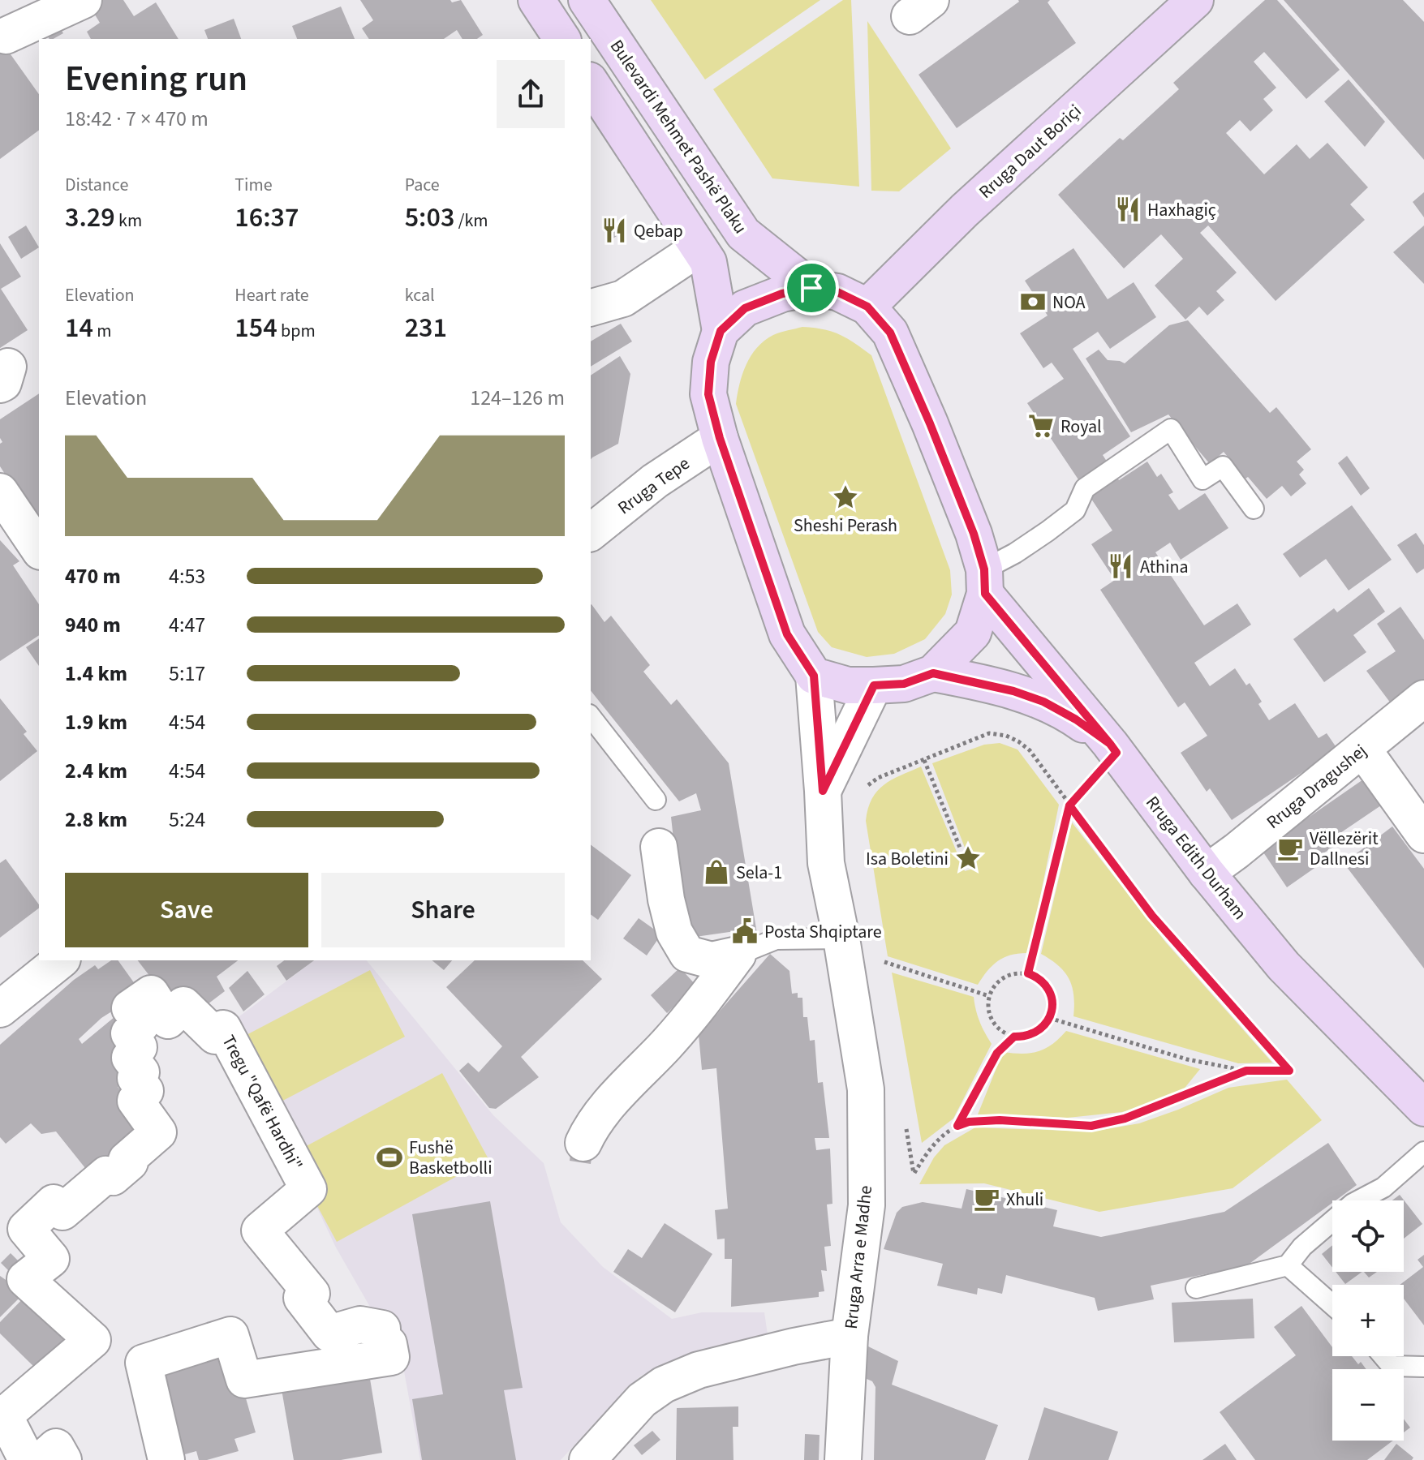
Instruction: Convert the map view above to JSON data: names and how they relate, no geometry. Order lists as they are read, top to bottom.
{
  "streets": {
    "main road": ["Bulevardi Mehmet Pashë Plaku", "Rruga Daut Boriçi", "Rruga Edith Durham"],
    "street": [
      "Rruga Tepe",
      "Rruga Dragushej",
      "Tregu \"Qafë Hardhi\"",
      "Rruga Arra e Madhe"
    ]
  },
  "crossings": [
    ["Rruga Dragushej", "Rruga Edith Durham"]
  ],
  "places": {
    "restaurant": ["Haxhagiç", "Qebap", "Athina"],
    "bank": ["NOA"],
    "supermarket": ["Royal"],
    "place": ["Sheshi Perash", "Isa Boletini"],
    "cafe": ["Vëllezërit Dallnesi", "Xhuli"],
    "shop": ["Sela-1"],
    "public building": ["Posta Shqiptare"],
    "sports": ["Fushë Basketbolli"]
  },
  "page": {
    "heading": ["Evening run", "18:42 · 7 × 470 m"],
    "stats": [
      ["Distance", "3.29 km"],
      ["Time", "16:37"],
      ["Pace", "5:03 /km"],
      ["Elevation", "14 m"],
      ["Heart rate", "154 bpm"],
      ["kcal", "231"]
    ],
    "chart": ["Elevation", "124–126 m"],
    "list": [
      {
        "name": "470 m",
        "note": "4:53"
      },
      {
        "name": "940 m",
        "note": "4:47"
      },
      {
        "name": "1.4 km",
        "note": "5:17"
      },
      {
        "name": "1.9 km",
        "note": "4:54"
      },
      {
        "name": "2.4 km",
        "note": "4:54"
      },
      {
        "name": "2.8 km",
        "note": "5:24"
      }
    ],
    "buttons": ["Save", "Share"],
    "map_buttons": ["+", "−"]
  }
}
